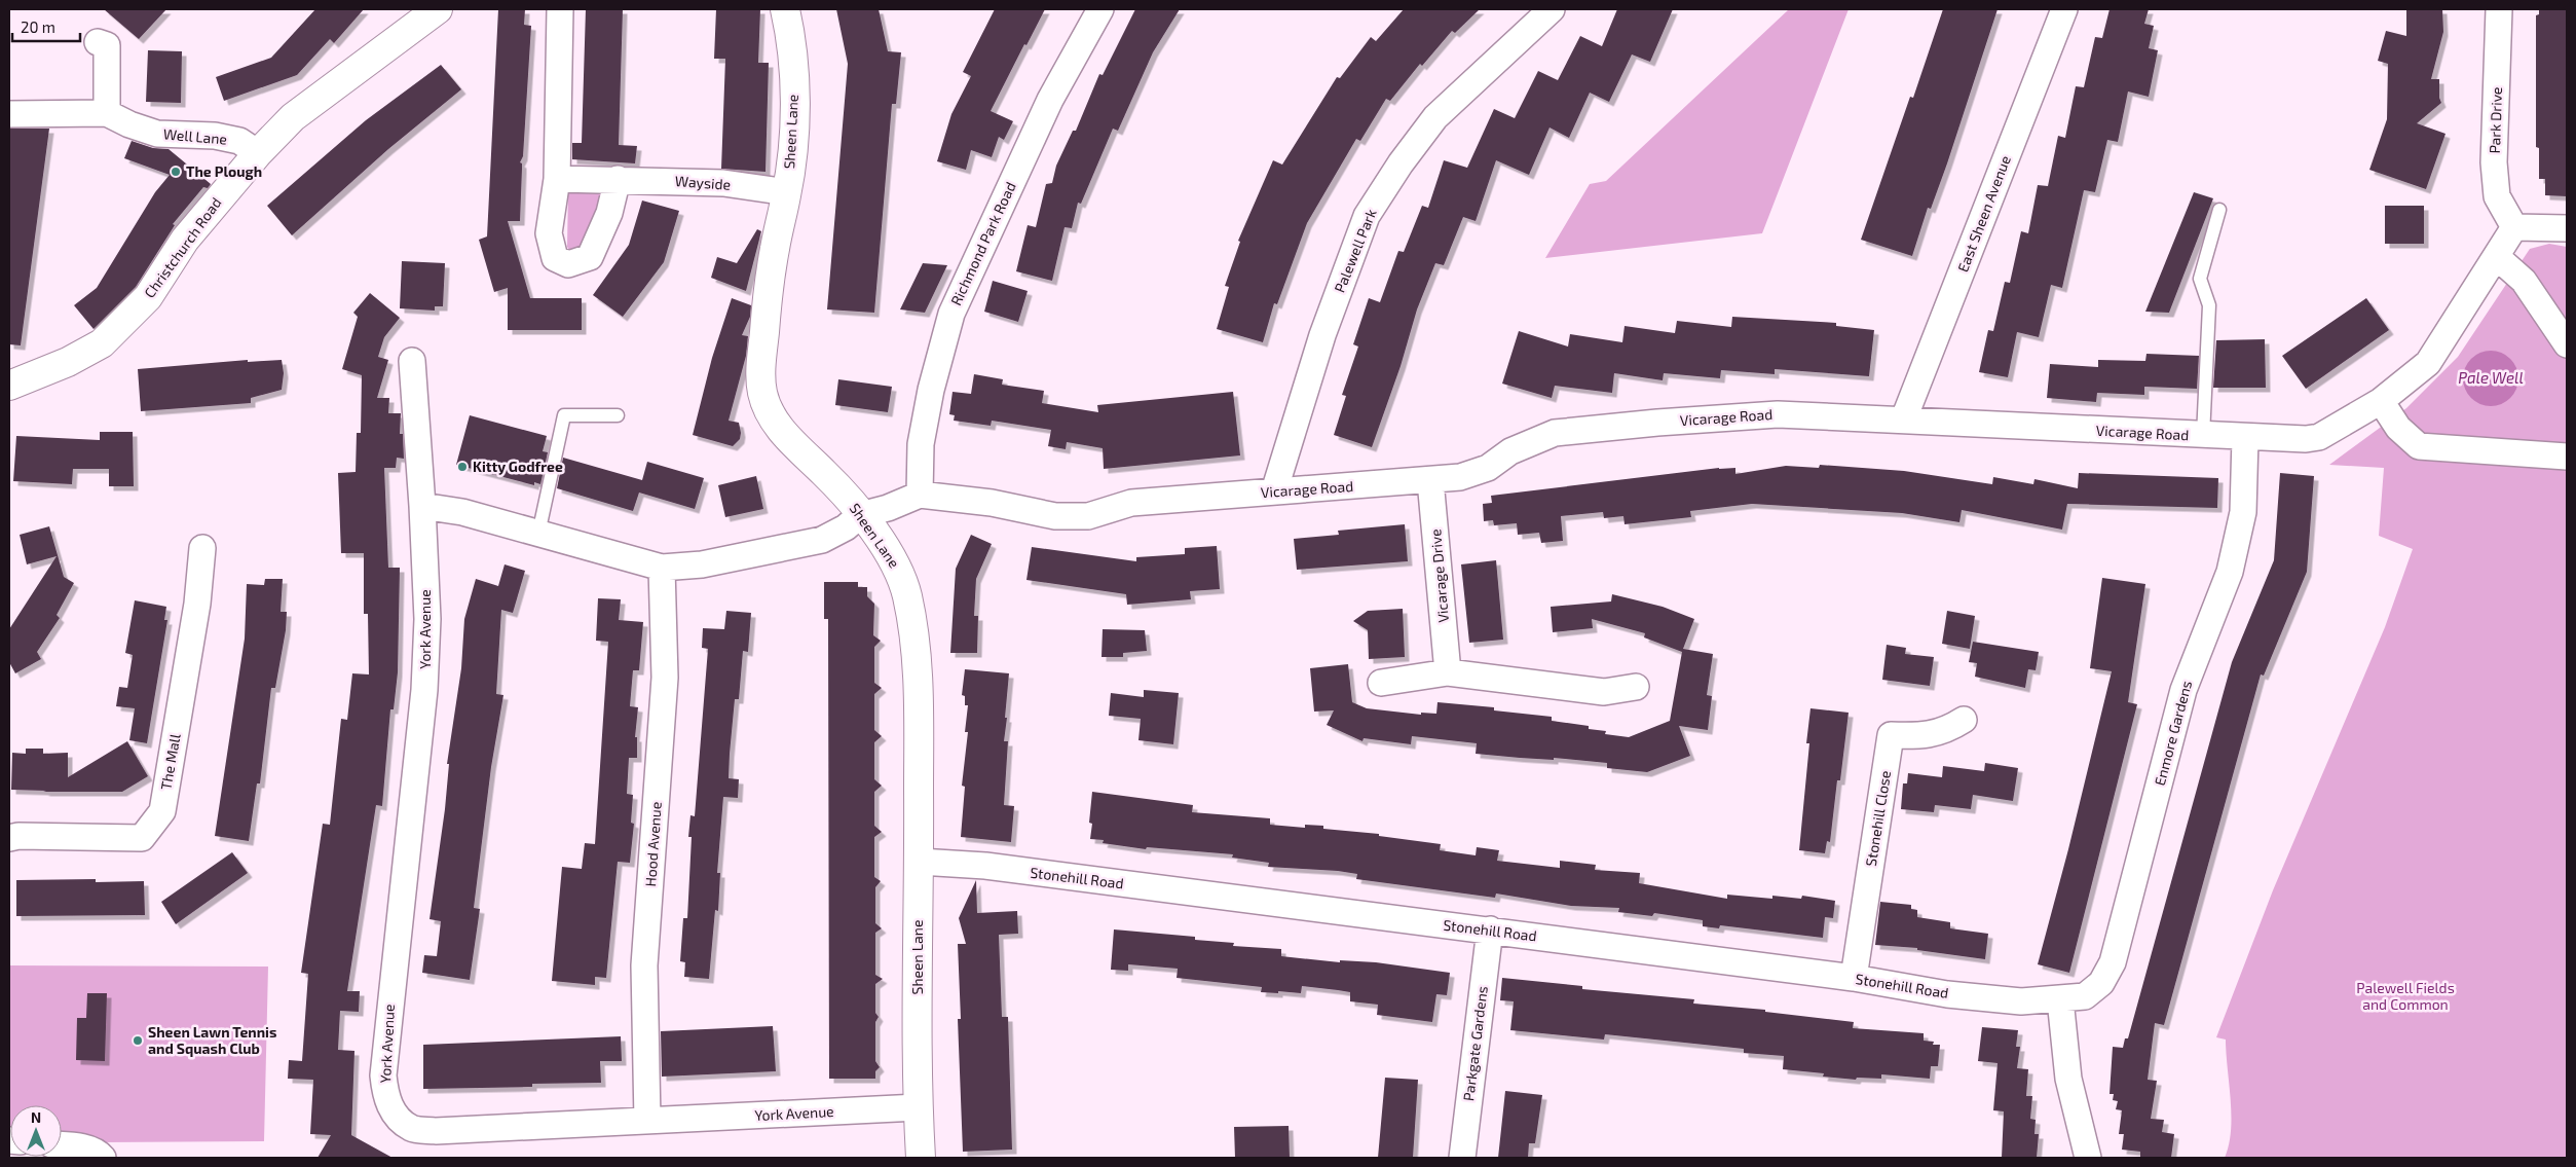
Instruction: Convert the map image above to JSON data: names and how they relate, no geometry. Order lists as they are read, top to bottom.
{
  "streets": {
    "main road": ["Sheen Lane", "Christchurch Road"],
    "street": [
      "Park Drive",
      "Well Lane",
      "Wayside",
      "East Sheen Avenue",
      "Richmond Park Road",
      "Palewell Park",
      "Vicarage Road",
      "Vicarage Drive",
      "York Avenue",
      "Enmore Gardens",
      "The Mall",
      "Stonehill Close",
      "Hood Avenue",
      "Stonehill Road",
      "Parkgate Gardens"
    ]
  },
  "crossings": [
    ["Park Drive", "Vicarage Road"],
    ["Sheen Lane", "Wayside"],
    ["Sheen Lane", "Vicarage Road"],
    ["Sheen Lane", "York Avenue"],
    ["Sheen Lane", "Stonehill Road"],
    ["Well Lane", "Christchurch Road"],
    ["East Sheen Avenue", "Vicarage Road"],
    ["Richmond Park Road", "Vicarage Road"],
    ["Palewell Park", "Vicarage Road"],
    ["Vicarage Road", "Vicarage Drive"],
    ["Vicarage Road", "Enmore Gardens"],
    ["York Avenue", "Hood Avenue"],
    ["Enmore Gardens", "Stonehill Road"],
    ["Stonehill Close", "Stonehill Road"],
    ["Stonehill Road", "Parkgate Gardens"]
  ],
  "water": ["Pale Well"],
  "parks": ["Palewell Fields and Common"],
  "places": ["The Plough", "Kitty Godfree", "Sheen Lawn Tennis and Squash Club"],
  "scale_bar": "20 m",
  "north": "top"
}
